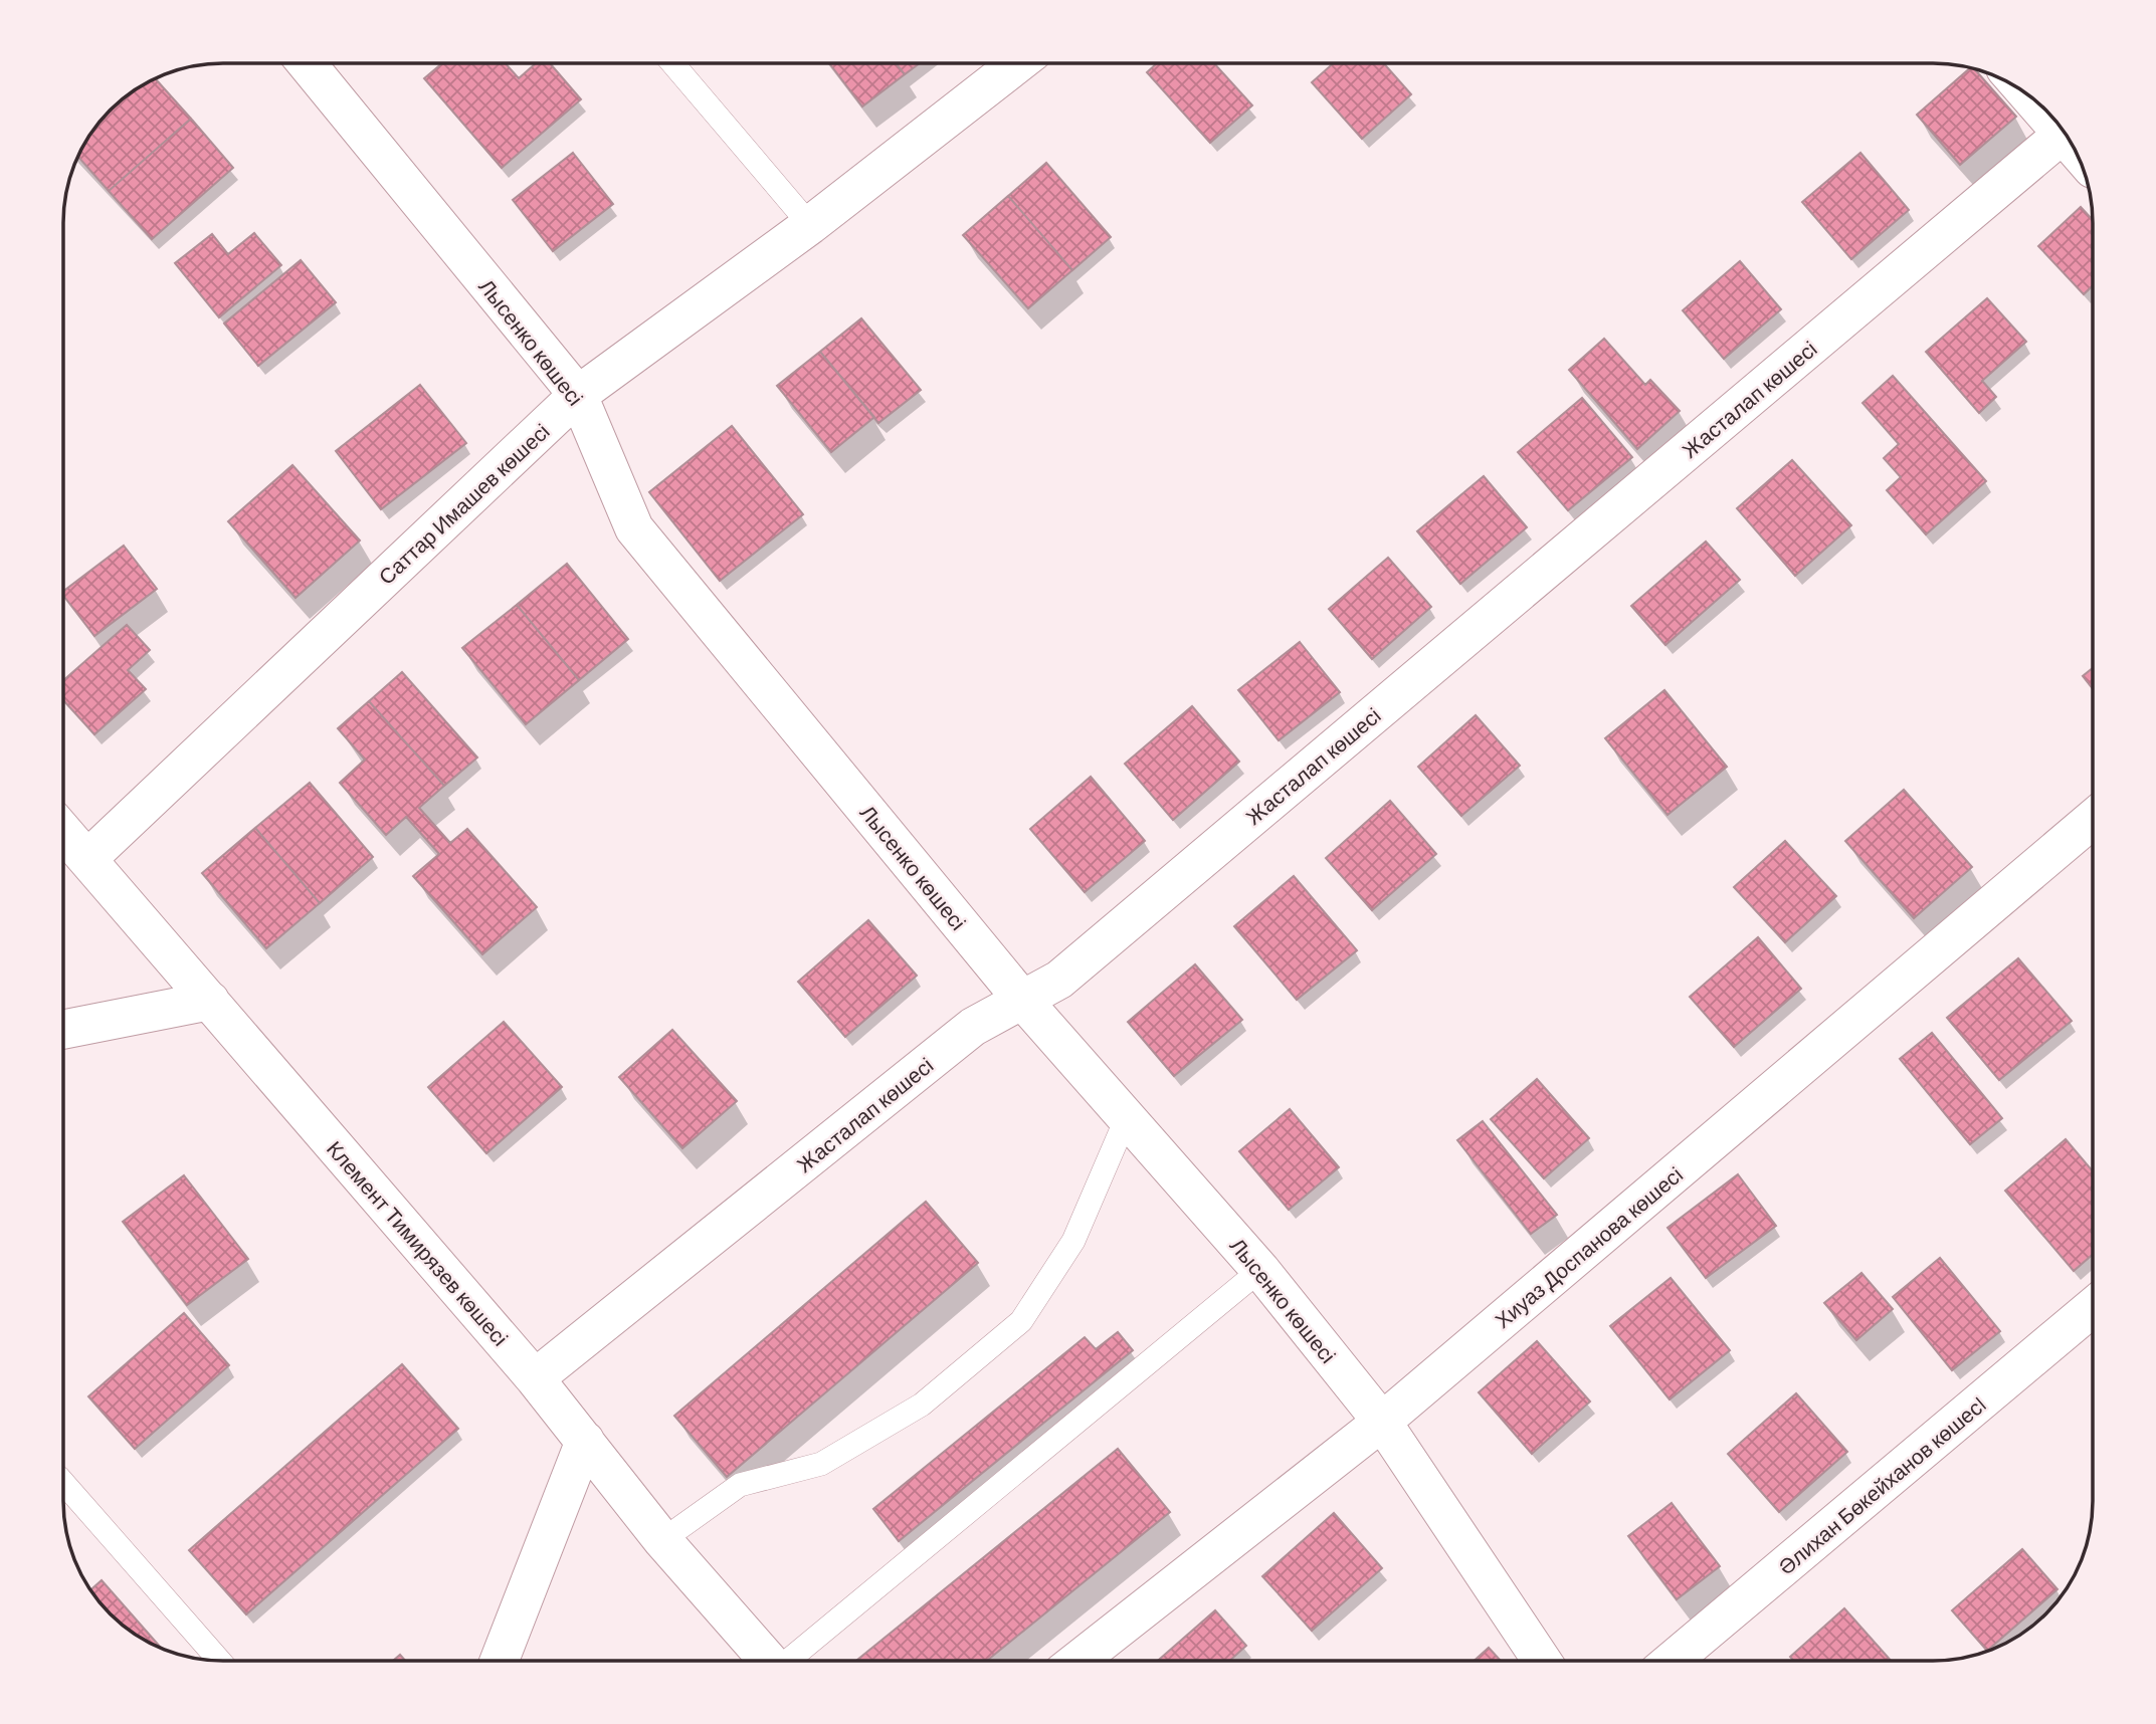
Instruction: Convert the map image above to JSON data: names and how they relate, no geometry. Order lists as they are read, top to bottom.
{
  "streets": {
    "street": [
      "Лысенко көшесі",
      "Жасталап көшесі",
      "Саттар Имашев көшесі",
      "Клемент Тимирязев көшесі",
      "Хиуаз Доспанова көшесі",
      "Әлихан Бөкейханов көшесI"
    ]
  },
  "crossings": [
    ["Лысенко көшесі", "Жасталап көшесі"],
    ["Лысенко көшесі", "Саттар Имашев көшесі"],
    ["Лысенко көшесі", "Хиуаз Доспанова көшесі"],
    ["Жасталап көшесі", "Клемент Тимирязев көшесі"],
    ["Саттар Имашев көшесі", "Клемент Тимирязев көшесі"]
  ]
}
